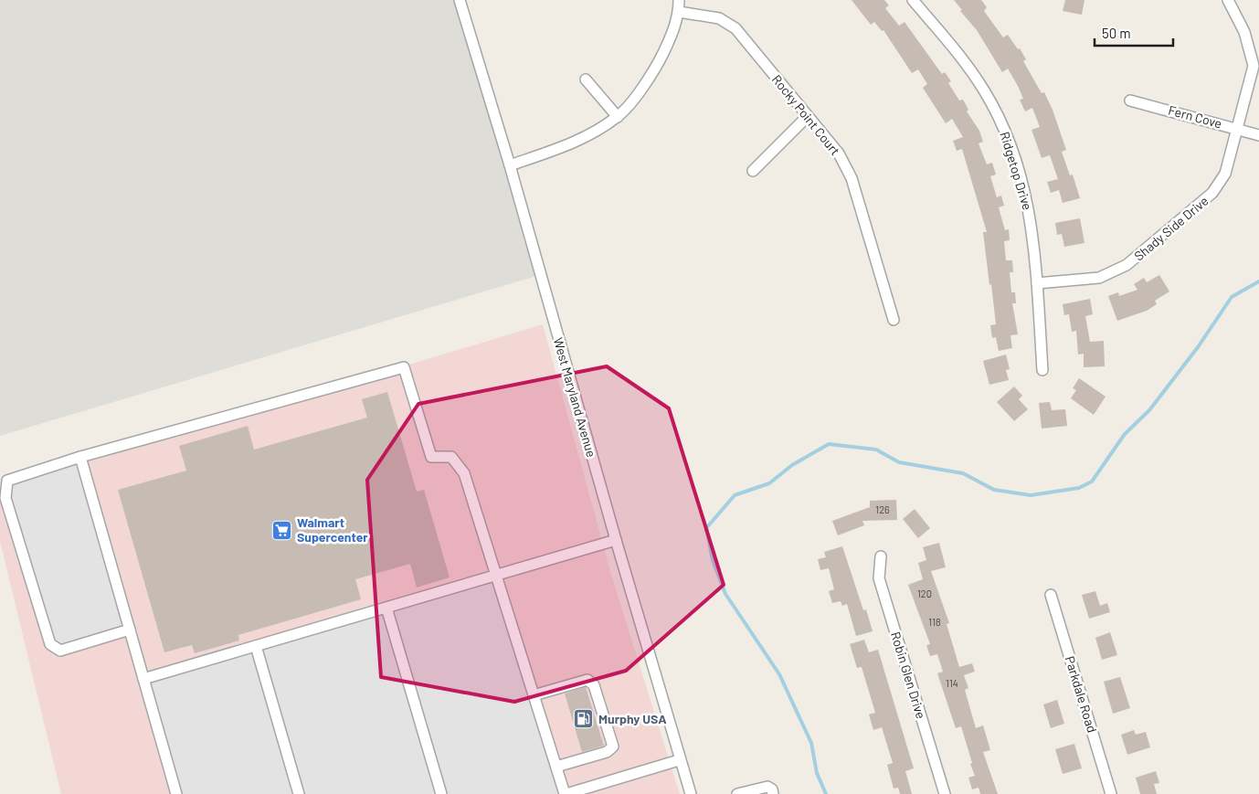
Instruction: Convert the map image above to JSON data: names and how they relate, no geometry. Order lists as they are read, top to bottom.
{
  "streets": {
    "street": [
      "Rocky Point Court",
      "Fern Cove",
      "Ridgetop Drive",
      "Shady Side Drive",
      "West Maryland Avenue",
      "Robin Glen Drive",
      "Parkdale Road"
    ]
  },
  "crossings": [
    ["Fern Cove", "Shady Side Drive"],
    ["Ridgetop Drive", "Shady Side Drive"]
  ],
  "places": {
    "supermarket": ["Walmart Supercenter"],
    "fuel station": ["Murphy USA"]
  },
  "house_numbers": [
    "126",
    "120",
    "118",
    "114"
  ],
  "scale_bar": "50 m"
}
